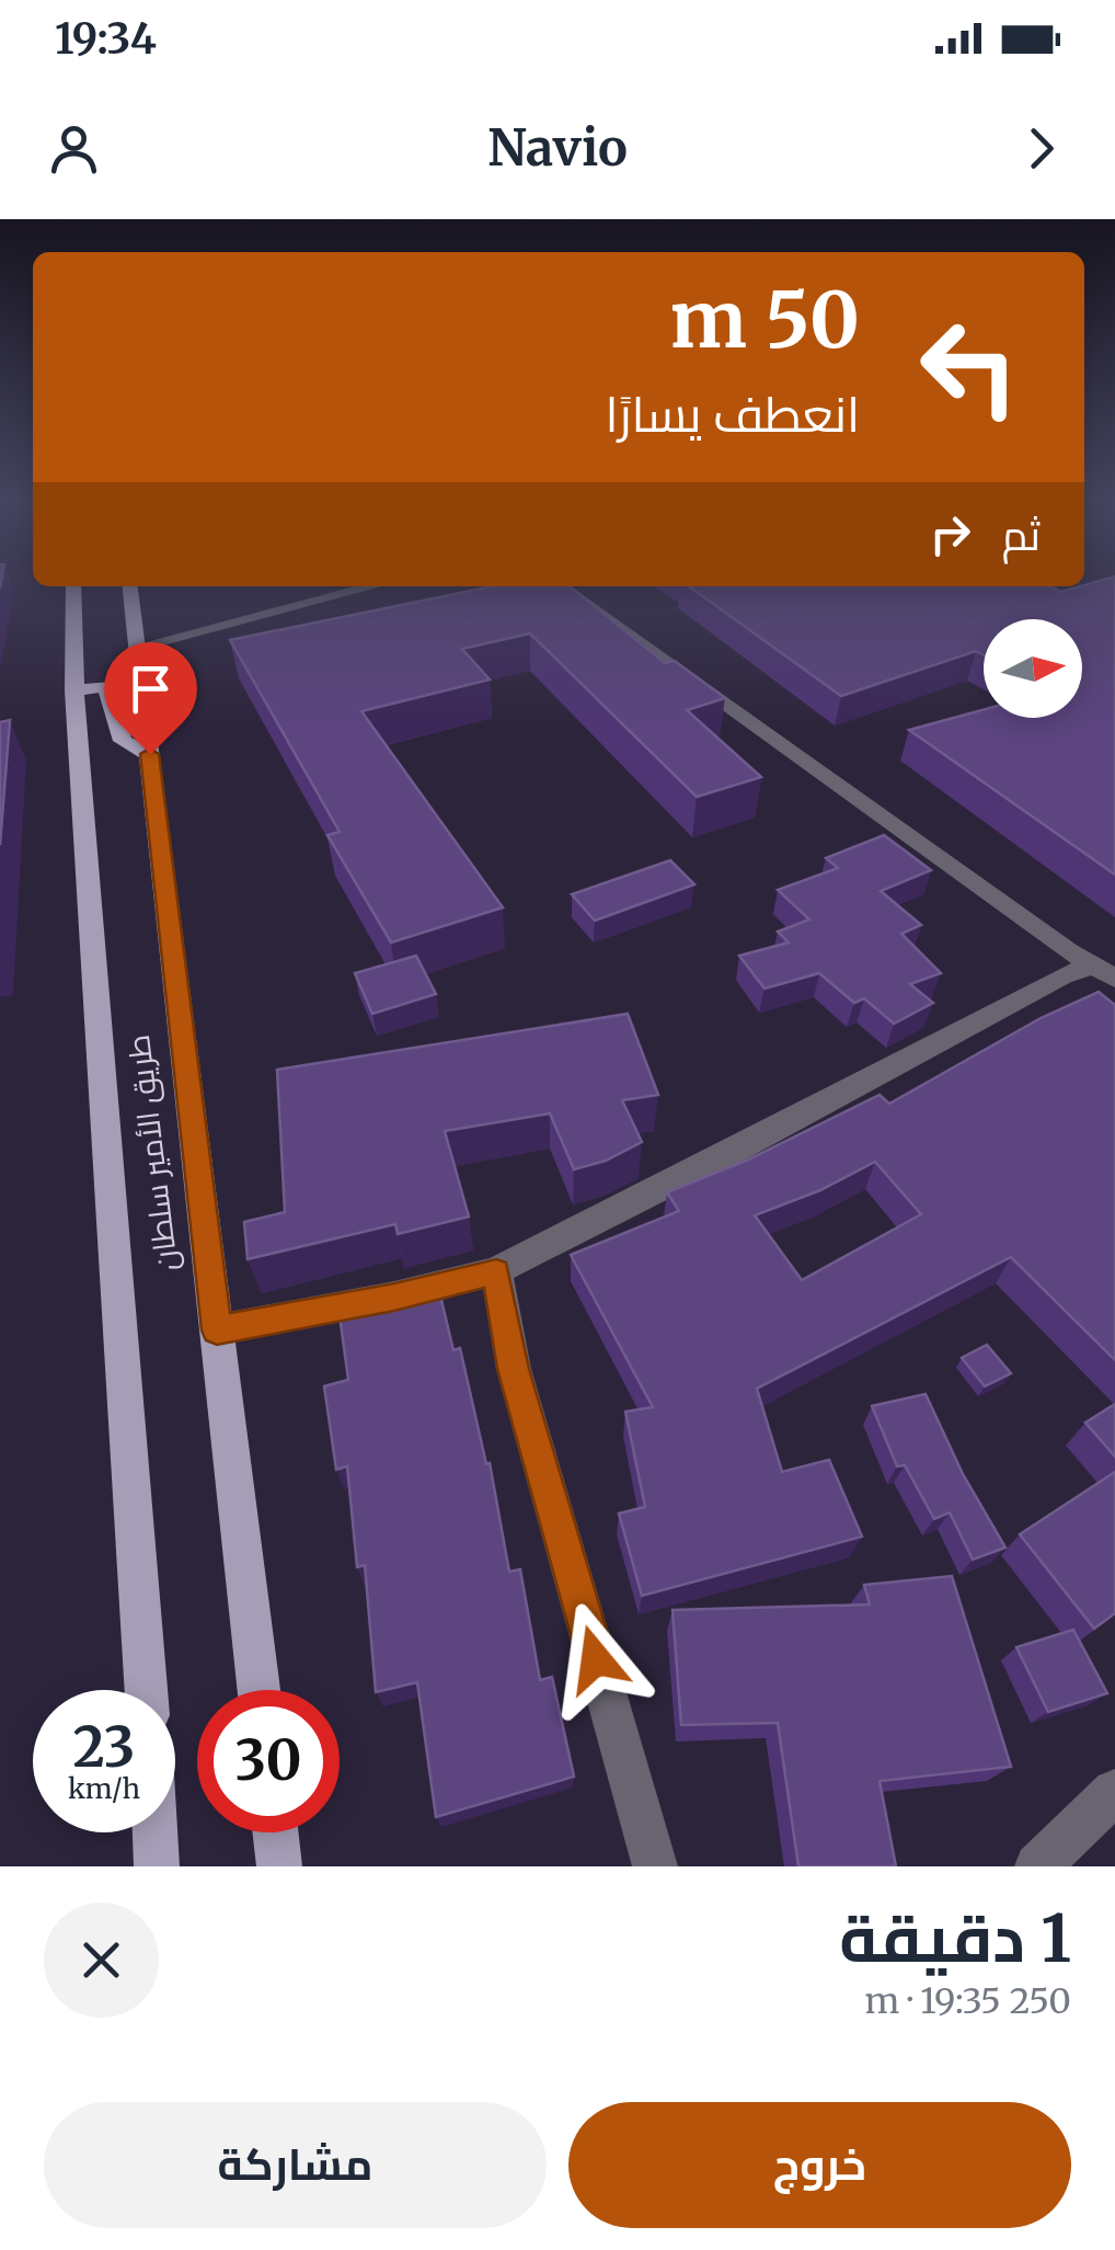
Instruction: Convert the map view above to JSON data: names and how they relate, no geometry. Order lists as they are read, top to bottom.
{
  "streets": {
    "main road": ["طريق الأمير سلطان"]
  },
  "north": "right",
  "page": {
    "status": "19:34",
    "header": "Navio",
    "turn": ["50 m", "انعطف يسارًا"],
    "then": "ثم",
    "speed": "23 km/h",
    "limit": "30",
    "heading": ["1 دقيقة", "250 m · 19:35"],
    "buttons": ["خروج", "مشاركة"]
  }
}
